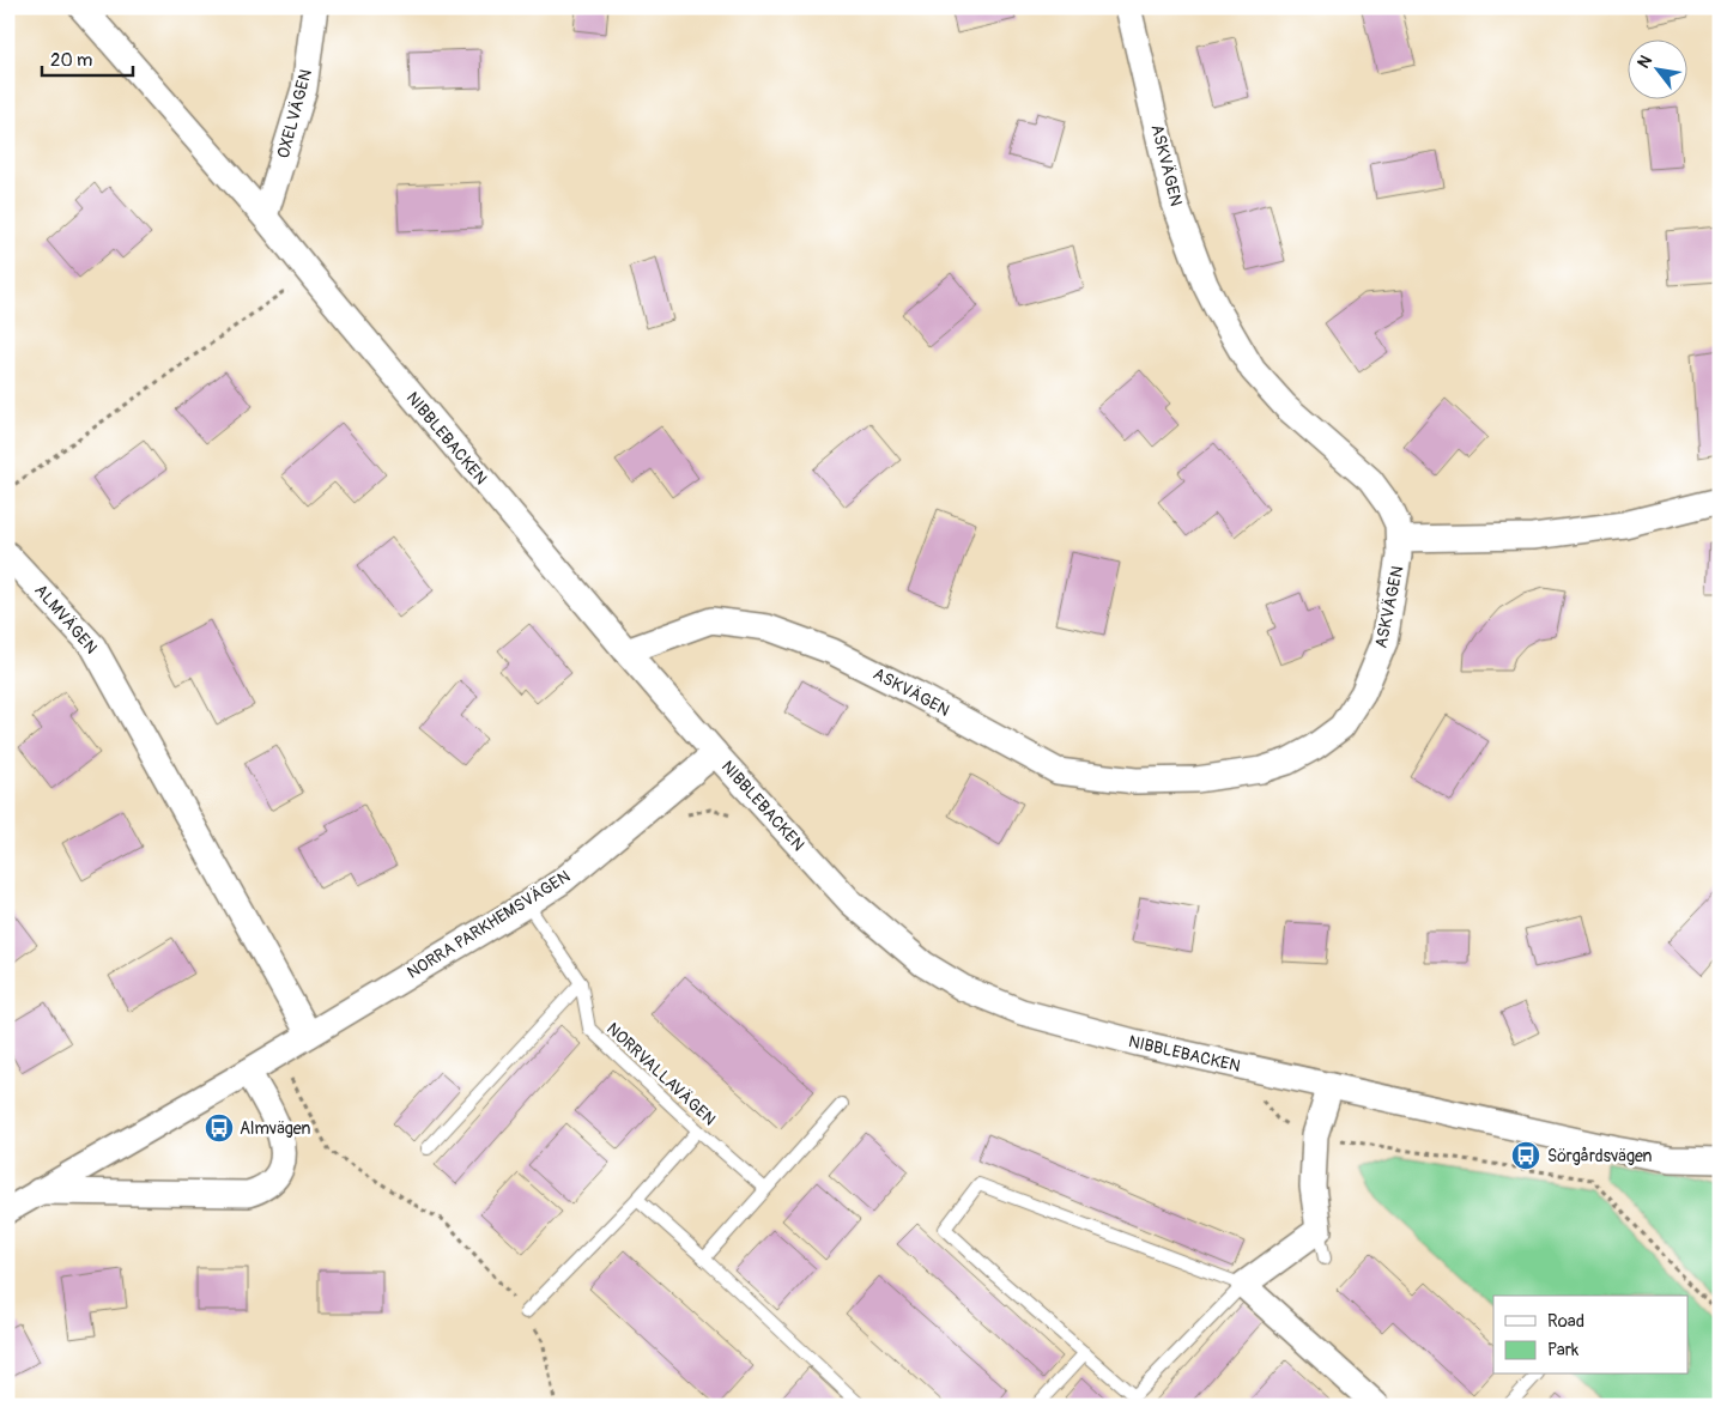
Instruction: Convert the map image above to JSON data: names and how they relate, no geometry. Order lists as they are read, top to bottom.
{
  "streets": {
    "street": [
      "OXELVÄGEN",
      "ASKVÄGEN",
      "NIBBLEBACKEN",
      "ALMVÄGEN",
      "NORRA PARKHEMSVÄGEN"
    ],
    "lane": ["NORRVALLAVÄGEN"]
  },
  "crossings": [
    ["OXELVÄGEN", "NIBBLEBACKEN"],
    ["ASKVÄGEN", "NIBBLEBACKEN"],
    ["NIBBLEBACKEN", "NORRA PARKHEMSVÄGEN"],
    ["ALMVÄGEN", "NORRA PARKHEMSVÄGEN"],
    ["NORRA PARKHEMSVÄGEN", "NORRVALLAVÄGEN"]
  ],
  "places": {
    "bus stop": ["Almvägen", "Sörgårdsvägen"]
  },
  "legend": ["Road", "Park"],
  "scale_bar": "20 m",
  "north": "top left"
}
